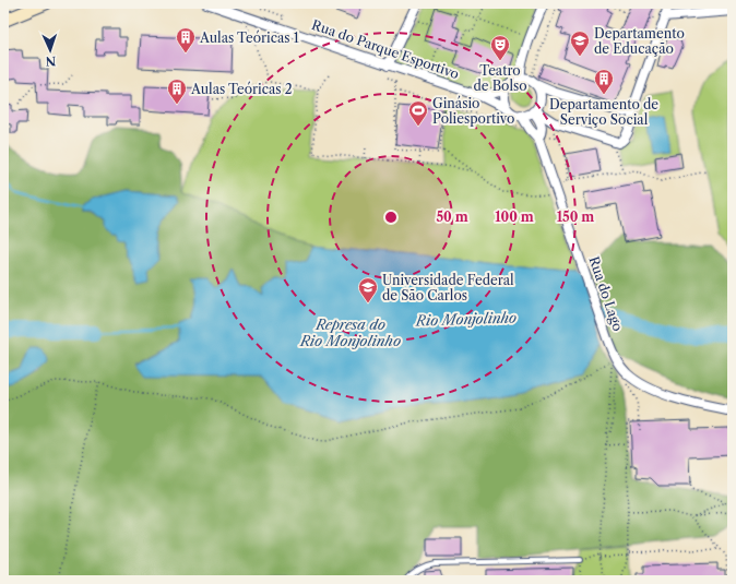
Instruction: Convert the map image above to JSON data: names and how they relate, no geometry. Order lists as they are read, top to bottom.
{
  "streets": {
    "street": ["Rua do Parque Esportivo", "Rua do Lago"]
  },
  "crossings": [
    ["Rua do Parque Esportivo", "Rua do Lago"]
  ],
  "water": ["Rio Monjolinho", "Represa do Rio Monjolinho"],
  "places": {
    "building": ["Aulas Teóricas 1", "Departamento de Serviço Social", "Aulas Teóricas 2"],
    "school or university": ["Departamento de Educação", "Universidade Federal de São Carlos"],
    "theatre": ["Teatro de Bolso"],
    "sports": ["Ginásio Poliesportivo"]
  },
  "north": "bottom",
  "rings": ["50 m", "100 m", "150 m"]
}
